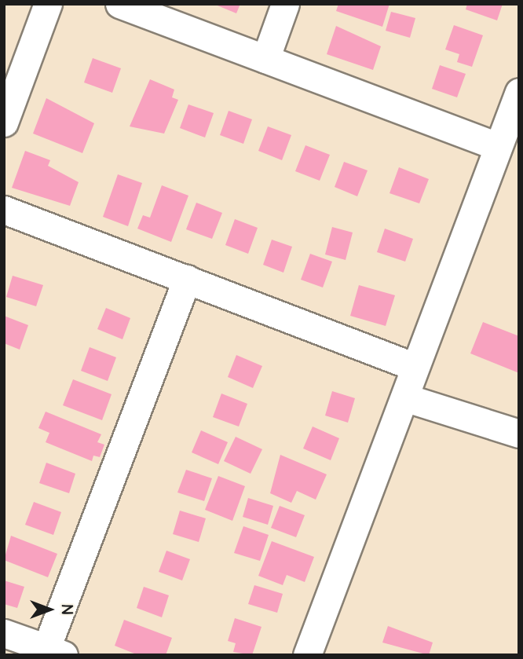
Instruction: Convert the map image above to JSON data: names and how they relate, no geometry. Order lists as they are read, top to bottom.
{
  "north": "right"
}
